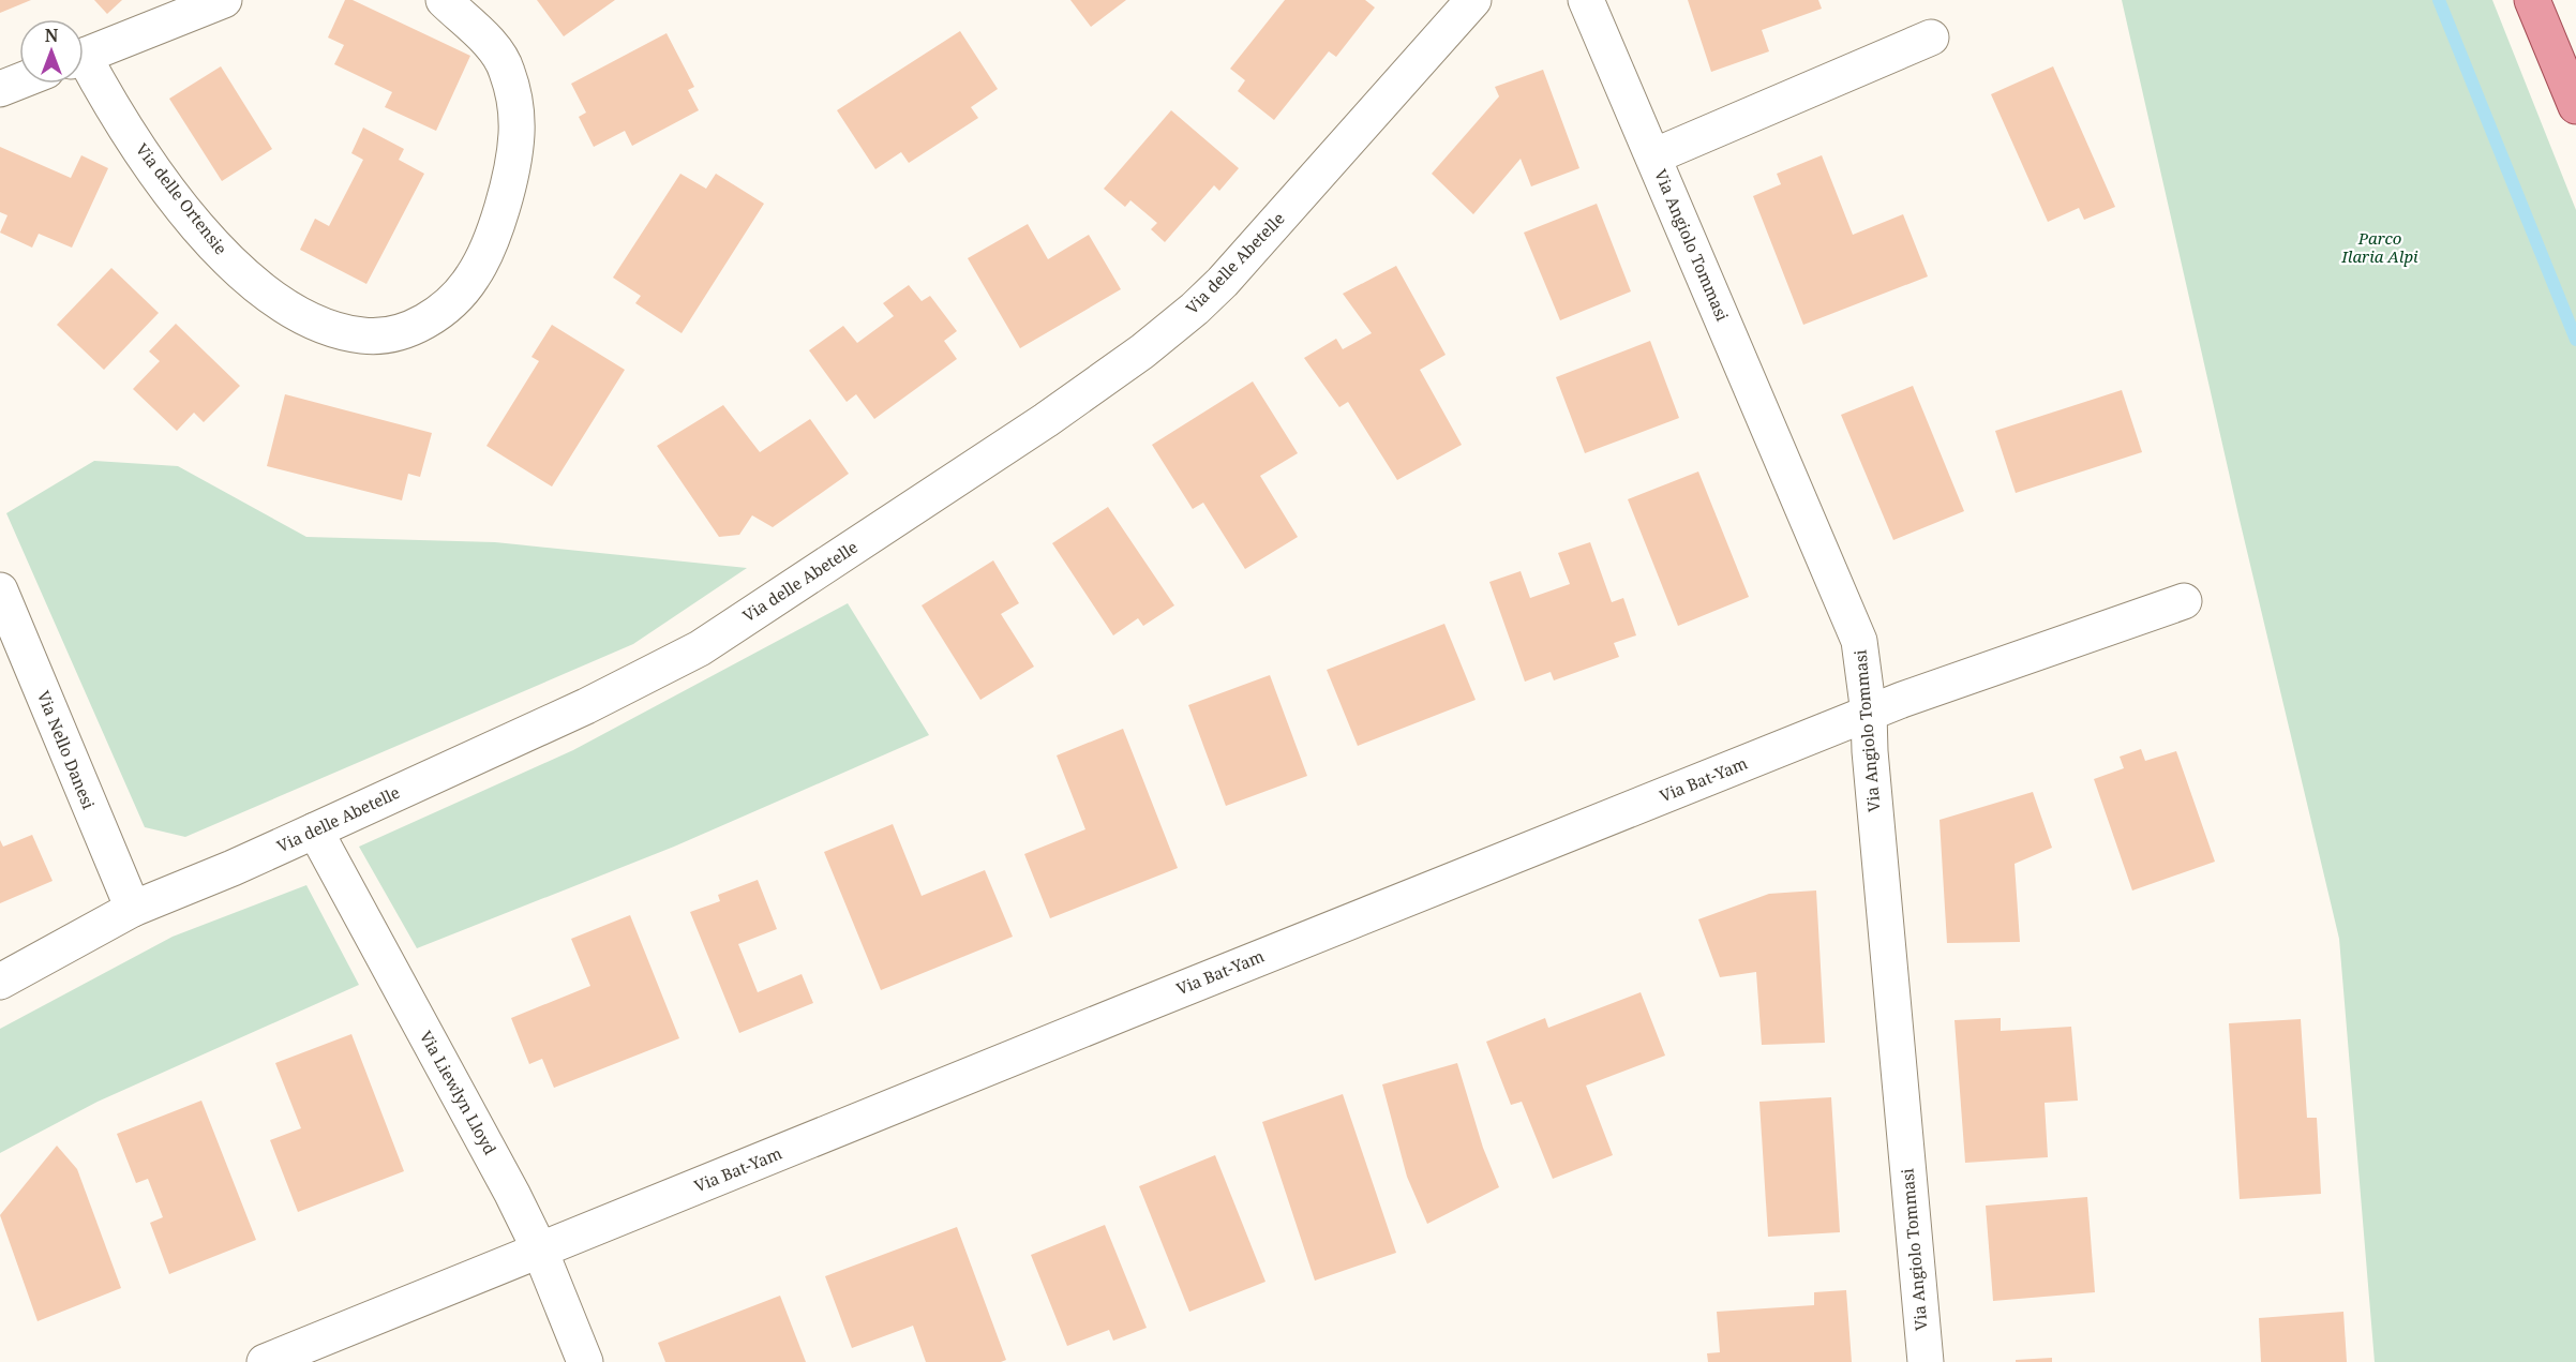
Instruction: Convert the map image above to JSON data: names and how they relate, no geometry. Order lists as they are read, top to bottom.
{
  "streets": {
    "street": [
      "Via delle Ortensie",
      "Via Angiolo Tommasi",
      "Via delle Abetelle",
      "Via Nello Danesi",
      "Via Bat-Yam",
      "Via Liewlyn Lloyd"
    ]
  },
  "crossings": [
    ["Via Angiolo Tommasi", "Via Bat-Yam"],
    ["Via delle Abetelle", "Via Nello Danesi"],
    ["Via delle Abetelle", "Via Liewlyn Lloyd"],
    ["Via Bat-Yam", "Via Liewlyn Lloyd"]
  ],
  "parks": ["Parco Ilaria Alpi"],
  "north": "top"
}
